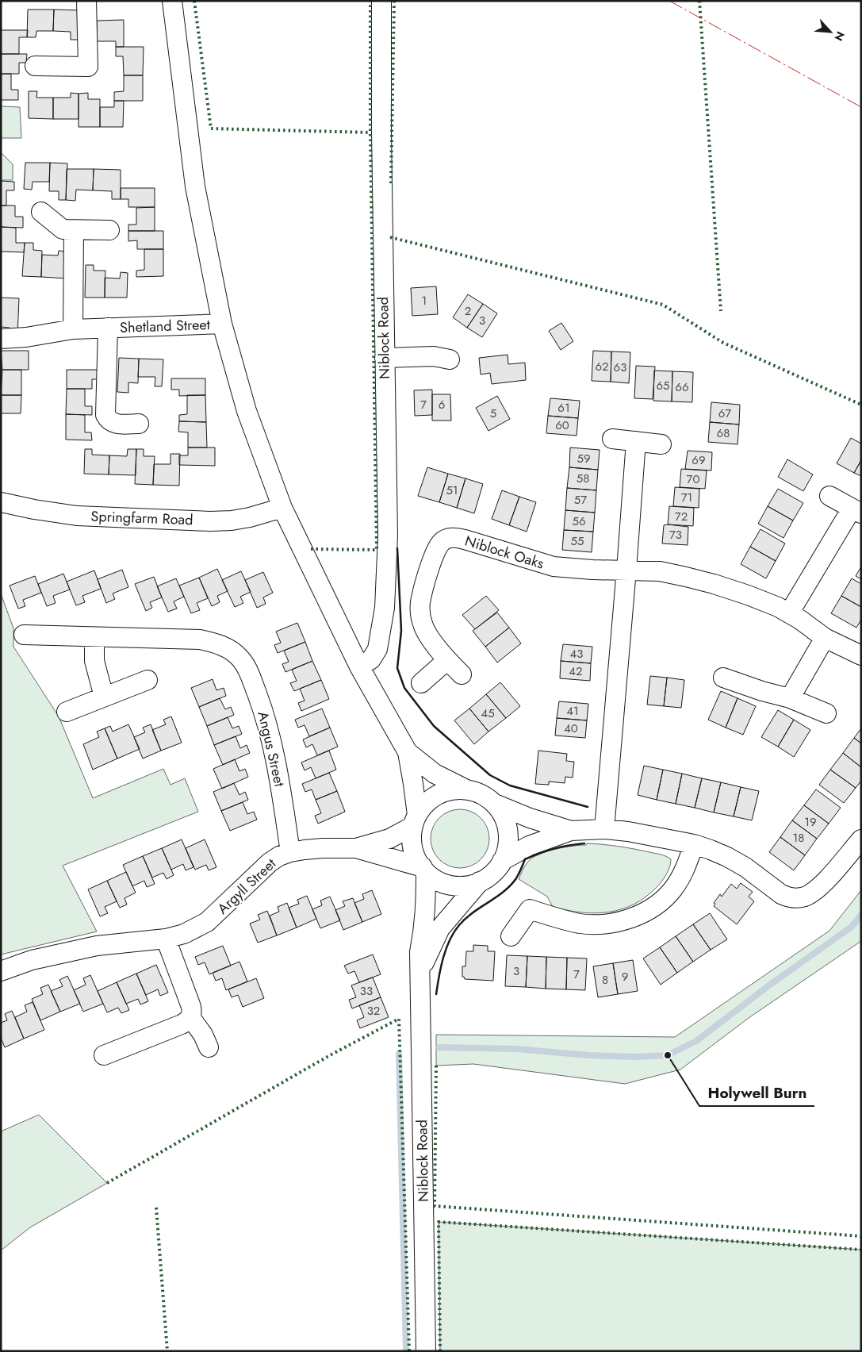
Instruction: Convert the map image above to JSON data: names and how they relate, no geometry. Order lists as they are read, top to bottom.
{
  "streets": {
    "street": [
      "Shetland Street",
      "Niblock Road",
      "Springfarm Road",
      "Niblock Oaks",
      "Angus Street",
      "Argyll Street"
    ]
  },
  "crossings": [
    ["Niblock Road", "Argyll Street"],
    ["Angus Street", "Argyll Street"]
  ],
  "places": ["Holywell Burn"],
  "house_numbers": [
    "1",
    "2",
    "3",
    "62",
    "63",
    "65",
    "66",
    "7",
    "6",
    "61",
    "5",
    "67",
    "60",
    "68",
    "59",
    "69",
    "58",
    "70",
    "51",
    "71",
    "57",
    "72",
    "56",
    "73",
    "55",
    "43",
    "42",
    "41",
    "45",
    "40",
    "19",
    "18",
    "3",
    "7",
    "9",
    "8",
    "33",
    "32"
  ],
  "north": "bottom right"
}
